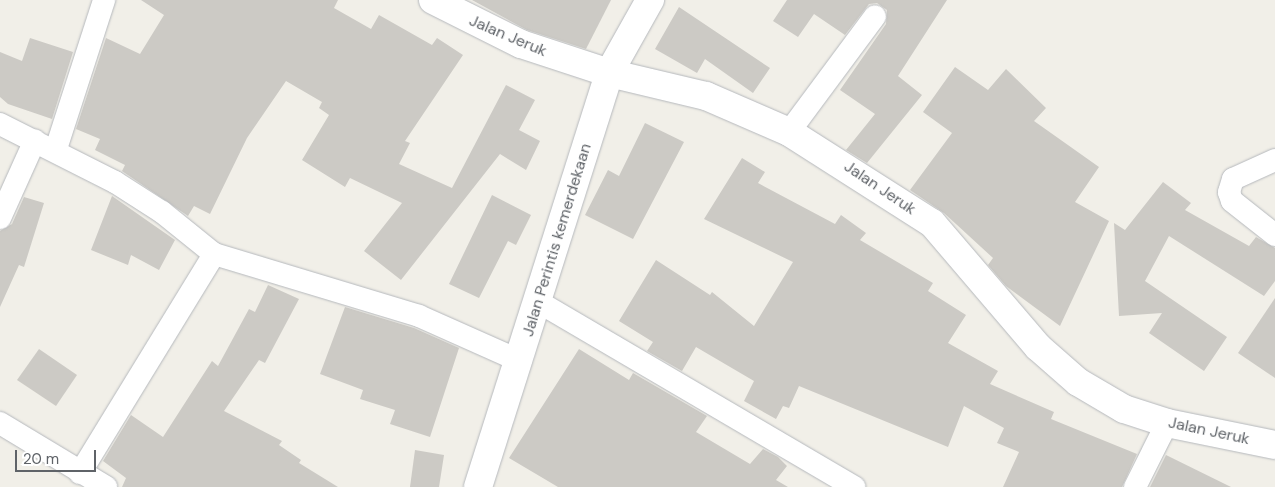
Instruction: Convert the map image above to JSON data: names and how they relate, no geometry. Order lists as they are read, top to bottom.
{
  "streets": {
    "main road": ["Jalan Jeruk", "Jalan Perintis kemerdekaan"]
  },
  "crossings": [
    ["Jalan Jeruk", "Jalan Perintis kemerdekaan"]
  ],
  "scale_bar": "20 m"
}
